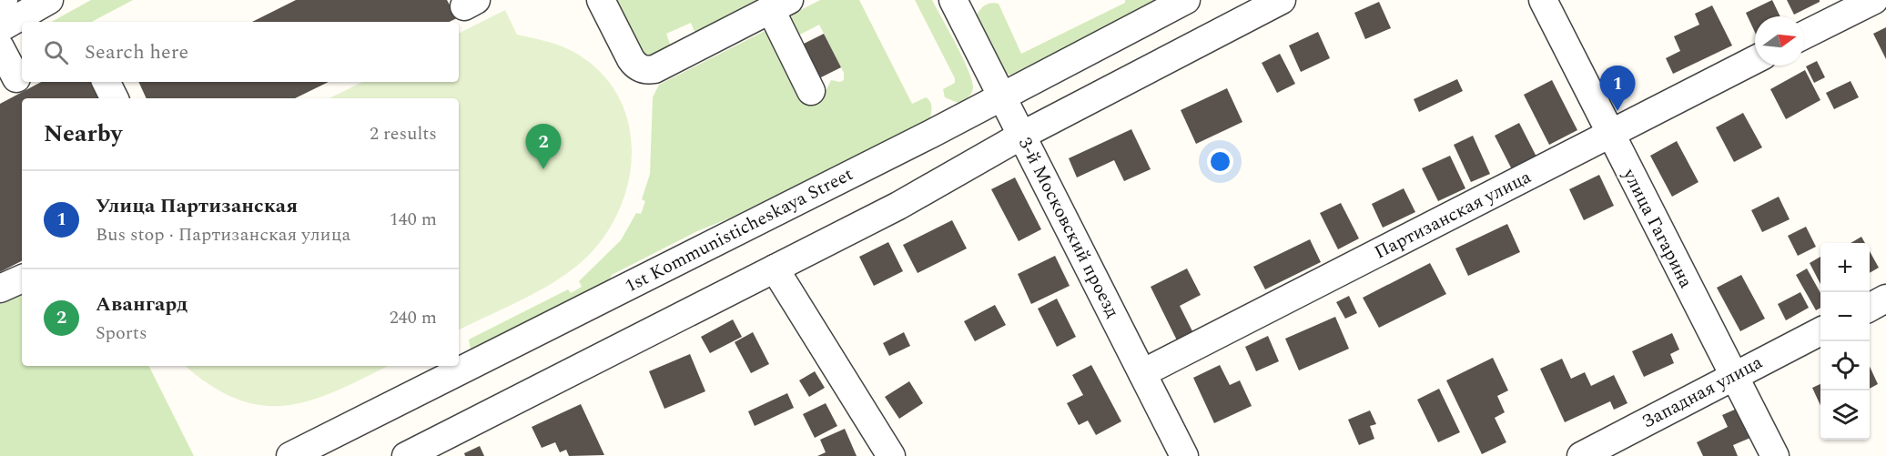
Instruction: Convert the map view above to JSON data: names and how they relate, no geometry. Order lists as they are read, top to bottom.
{
  "streets": {
    "street": [
      "Партизанская улица",
      "3-й Московский проезд",
      "улица Гагарина",
      "1st Kommunisticheskaya Street",
      "Западная улица"
    ]
  },
  "crossings": [
    ["Партизанская улица", "3-й Московский проезд"],
    ["Партизанская улица", "улица Гагарина"],
    ["3-й Московский проезд", "1st Kommunisticheskaya Street"],
    ["улица Гагарина", "Западная улица"]
  ],
  "north": "right",
  "page": {
    "search": "Search here",
    "pins": ["1", "2"],
    "heading": ["Nearby", "2 results"],
    "list": [
      {
        "mark": "1",
        "name": "Улица Партизанская",
        "note": "Bus stop · Партизанская улица",
        "value": "140 m"
      },
      {
        "mark": "2",
        "name": "Авангард",
        "note": "Sports",
        "value": "240 m"
      }
    ],
    "map_buttons": ["+", "−"]
  }
}
